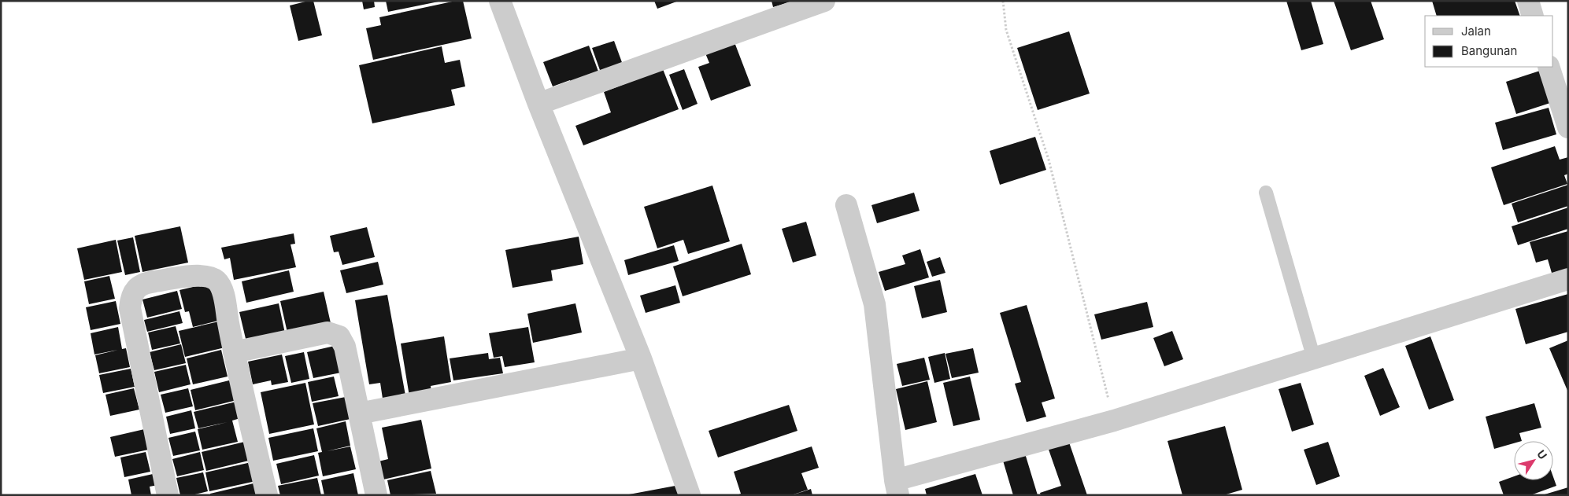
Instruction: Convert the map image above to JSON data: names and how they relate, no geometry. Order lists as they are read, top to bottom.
{
  "legend": ["Jalan", "Bangunan"],
  "north": "top right"
}
